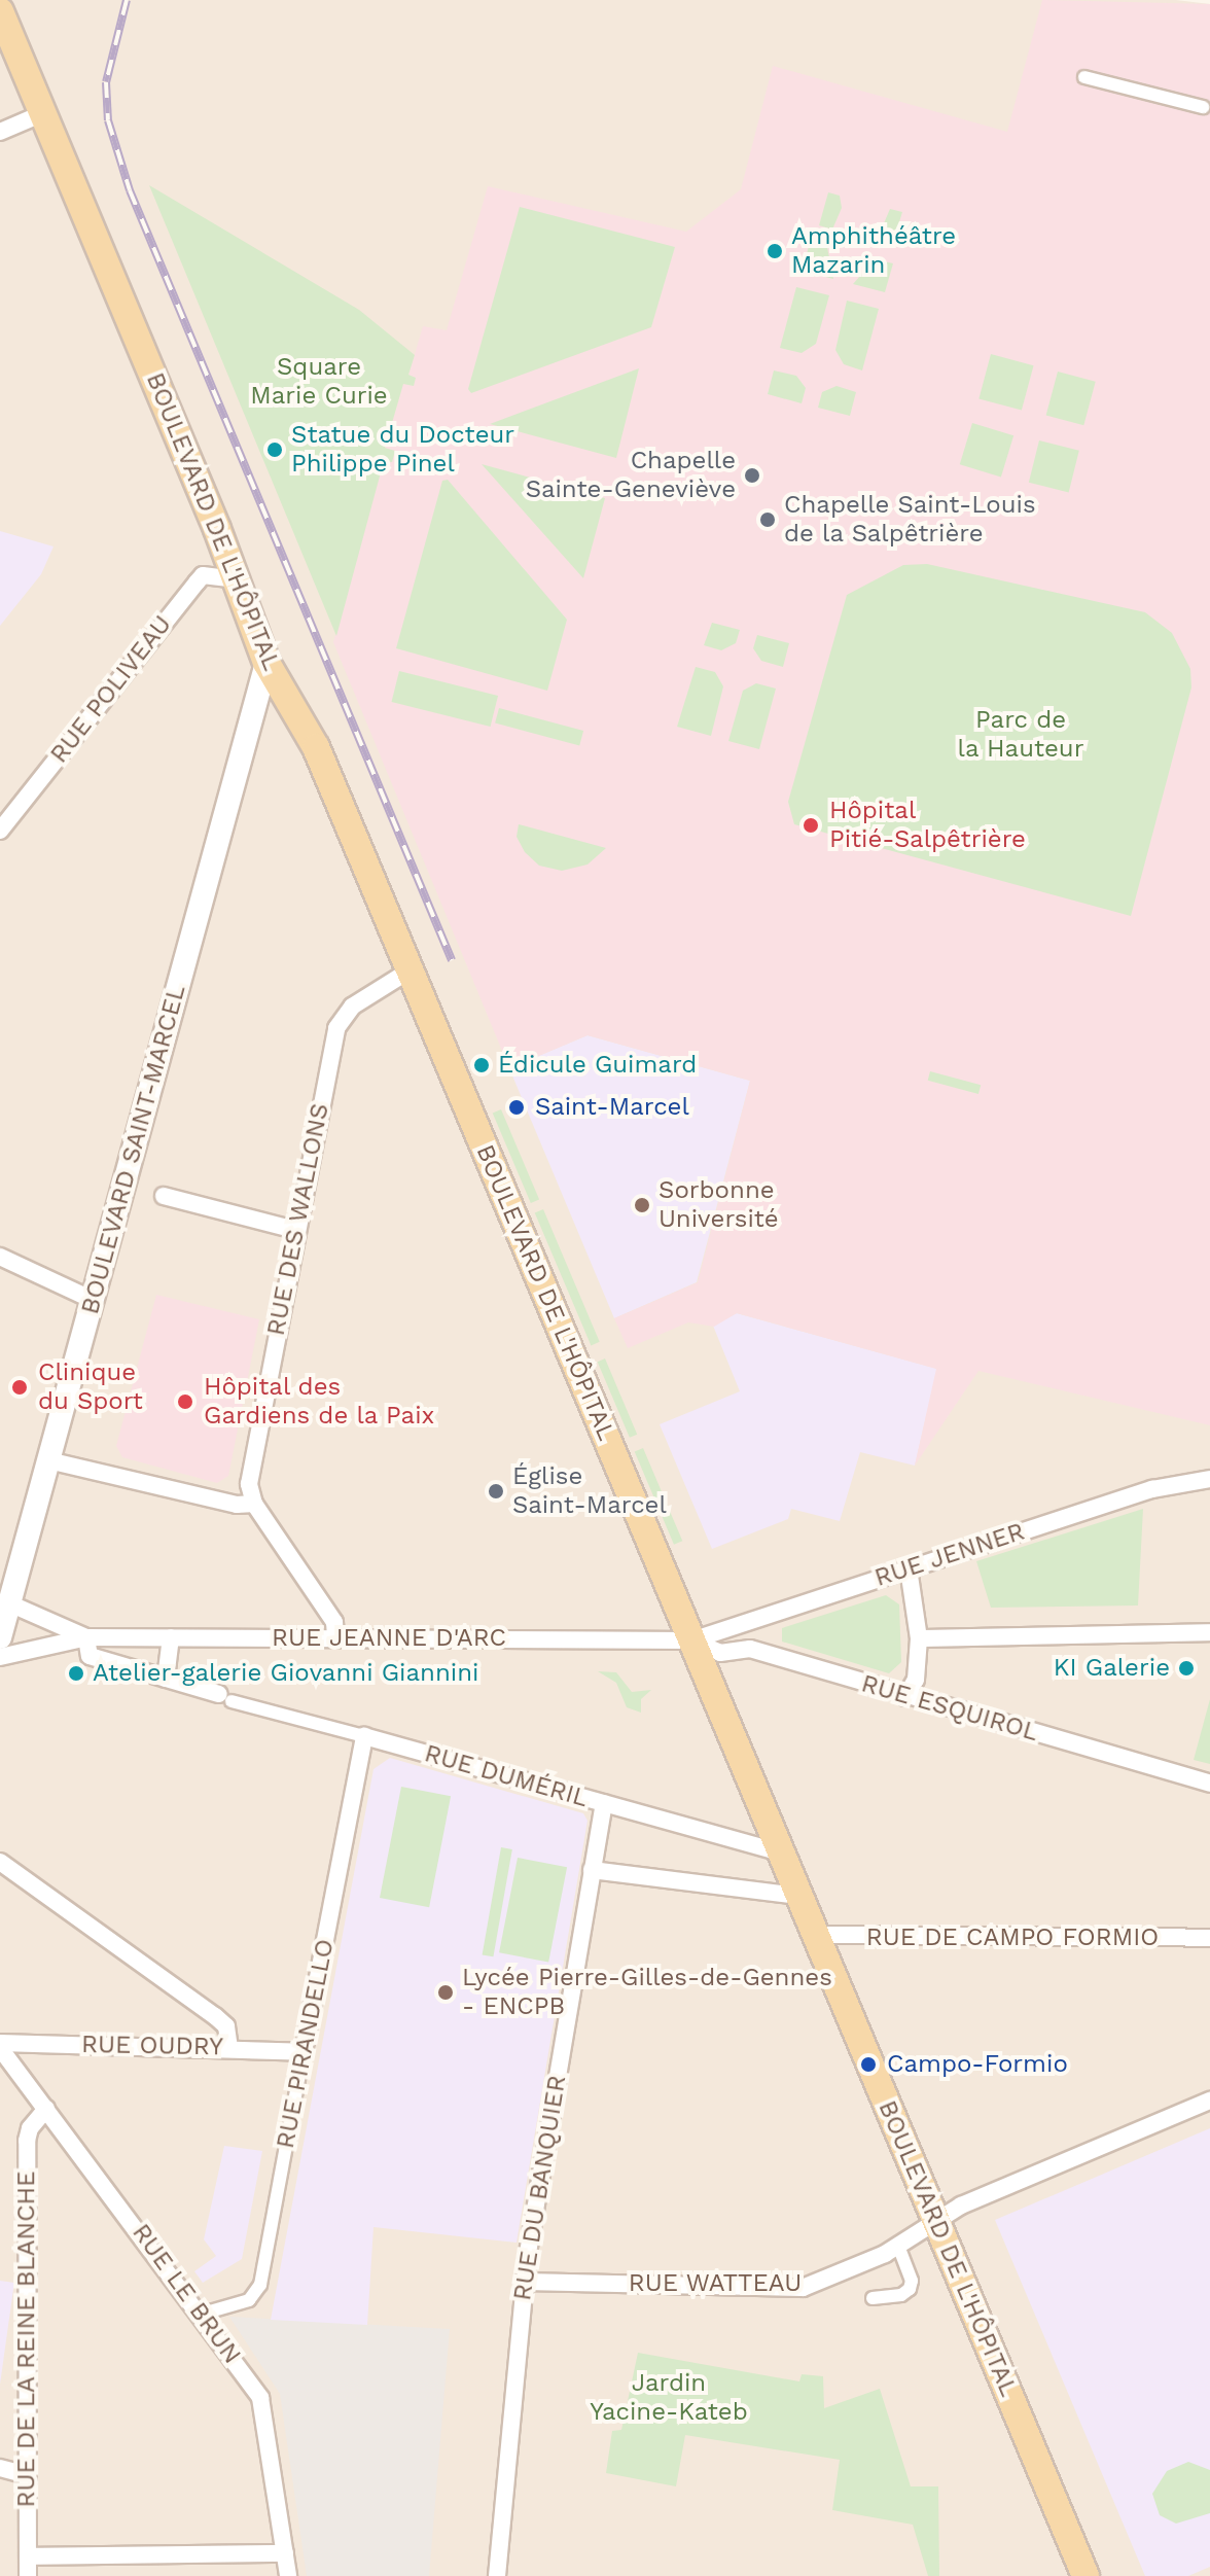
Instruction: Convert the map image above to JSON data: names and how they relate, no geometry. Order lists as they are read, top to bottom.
{
  "streets": {
    "main road": ["BOULEVARD DE L'HÔPITAL", "BOULEVARD SAINT-MARCEL"],
    "street": [
      "RUE POLIVEAU",
      "RUE DES WALLONS",
      "RUE JENNER",
      "RUE JEANNE D'ARC",
      "RUE ESQUIROL",
      "RUE DUMÉRIL",
      "RUE DE CAMPO FORMIO",
      "RUE PIRANDELLO",
      "RUE OUDRY",
      "RUE DU BANQUIER",
      "RUE WATTEAU",
      "RUE LE BRUN",
      "RUE DE LA REINE BLANCHE"
    ]
  },
  "crossings": [
    ["BOULEVARD DE L'HÔPITAL", "RUE POLIVEAU"],
    ["BOULEVARD DE L'HÔPITAL", "BOULEVARD SAINT-MARCEL"],
    ["BOULEVARD DE L'HÔPITAL", "RUE DES WALLONS"],
    ["BOULEVARD DE L'HÔPITAL", "RUE JENNER"],
    ["BOULEVARD DE L'HÔPITAL", "RUE JEANNE D'ARC"],
    ["BOULEVARD DE L'HÔPITAL", "RUE ESQUIROL"],
    ["BOULEVARD DE L'HÔPITAL", "RUE DUMÉRIL"],
    ["BOULEVARD DE L'HÔPITAL", "RUE DE CAMPO FORMIO"],
    ["BOULEVARD DE L'HÔPITAL", "RUE WATTEAU"],
    ["BOULEVARD SAINT-MARCEL", "RUE JEANNE D'ARC"],
    ["RUE JENNER", "RUE JEANNE D'ARC"],
    ["RUE JENNER", "RUE ESQUIROL"],
    ["RUE JEANNE D'ARC", "RUE ESQUIROL"],
    ["RUE JEANNE D'ARC", "RUE DUMÉRIL"],
    ["RUE DUMÉRIL", "RUE PIRANDELLO"],
    ["RUE DUMÉRIL", "RUE DU BANQUIER"],
    ["RUE PIRANDELLO", "RUE OUDRY"],
    ["RUE PIRANDELLO", "RUE LE BRUN"],
    ["RUE OUDRY", "RUE LE BRUN"],
    ["RUE DU BANQUIER", "RUE WATTEAU"],
    ["RUE LE BRUN", "RUE DE LA REINE BLANCHE"]
  ],
  "parks": ["Square Marie Curie", "Parc de la Hauteur", "Jardin Yacine-Kateb"],
  "places": [
    "Amphithéâtre Mazarin",
    "Statue du Docteur Philippe Pinel",
    "Chapelle Sainte-Geneviève",
    "Chapelle Saint-Louis de la Salpêtrière",
    "Hôpital Pitié-Salpêtrière",
    "Édicule Guimard",
    "Saint-Marcel",
    "Sorbonne Université",
    "Clinique du Sport",
    "Hôpital des Gardiens de la Paix",
    "Église Saint-Marcel",
    "KI Galerie",
    "Atelier-galerie Giovanni Giannini",
    "Lycée Pierre-Gilles-de-Gennes - ENCPB",
    "Campo-Formio"
  ]
}
